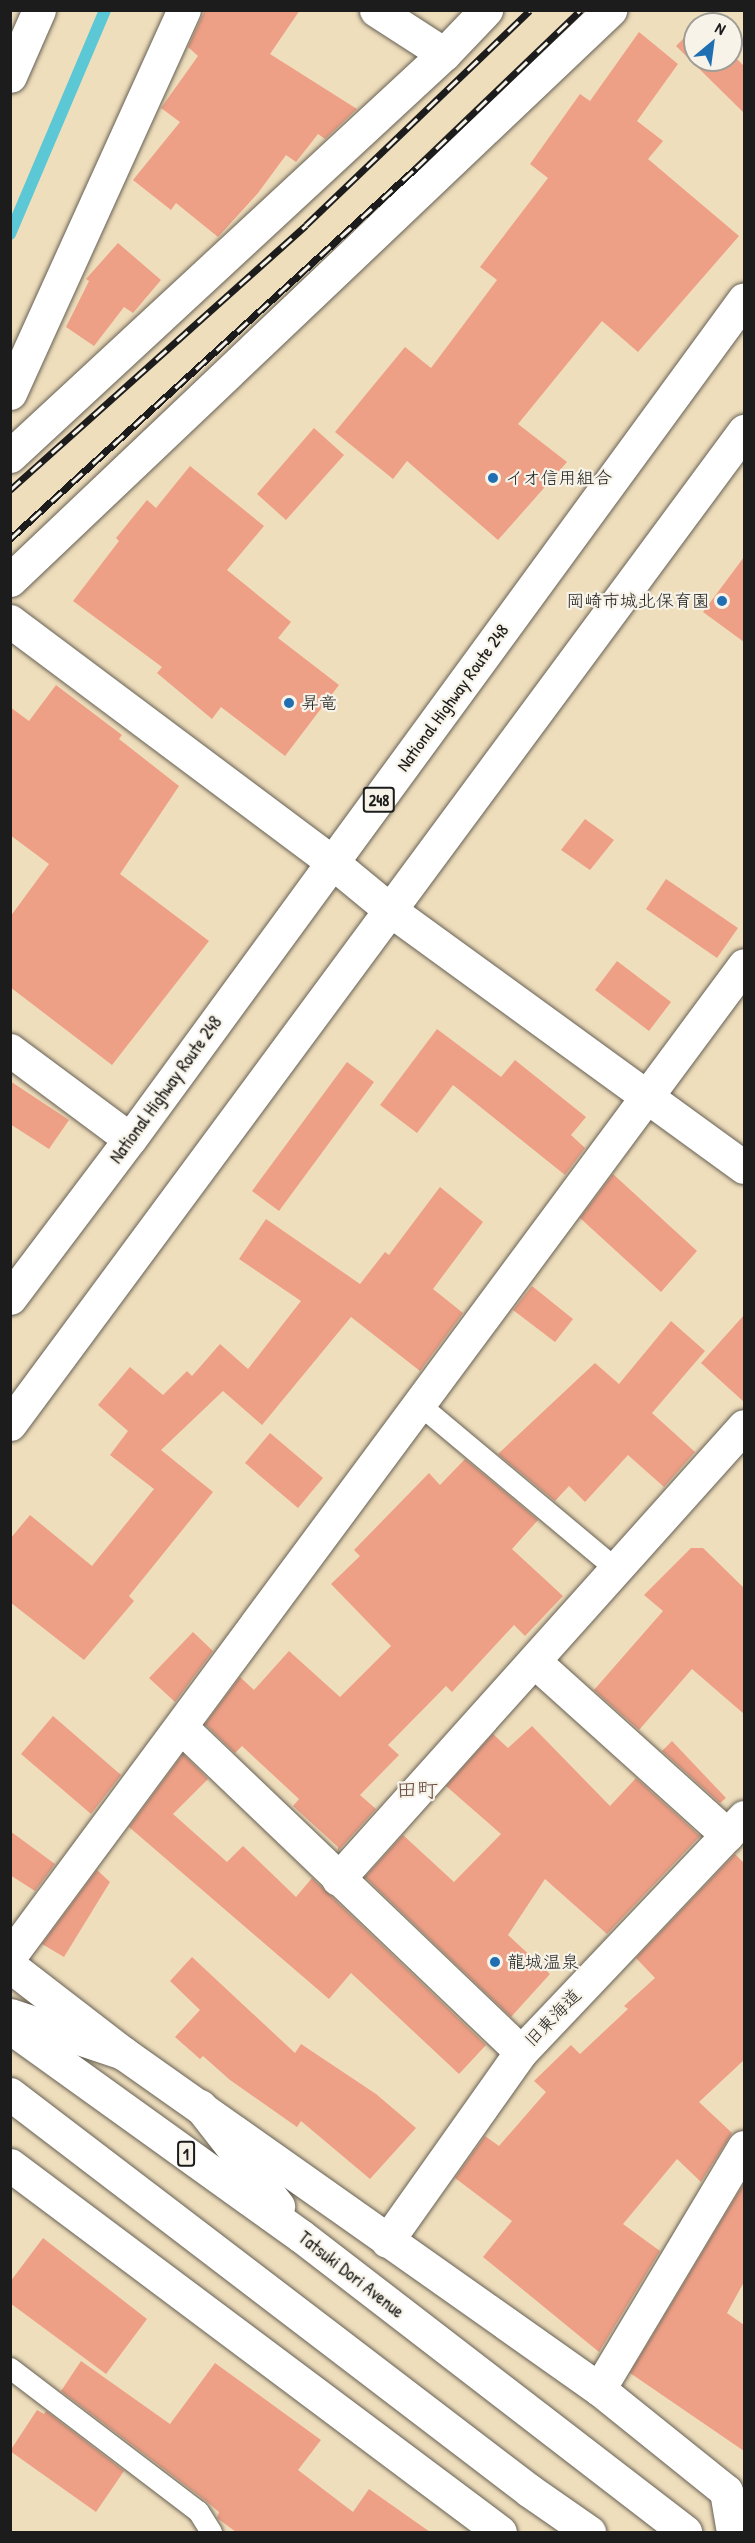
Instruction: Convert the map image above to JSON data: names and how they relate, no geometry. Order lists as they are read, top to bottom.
{
  "streets": {
    "main road": [
      "National Highway Route 248",
      "248",
      "旧東海道",
      "1",
      "Tatsuki Dori Avenue"
    ]
  },
  "districts": ["田町"],
  "places": [
    "イオ信用組合",
    "岡崎市城北保育園",
    "昇竜",
    "龍城温泉"
  ],
  "north": "top right"
}
